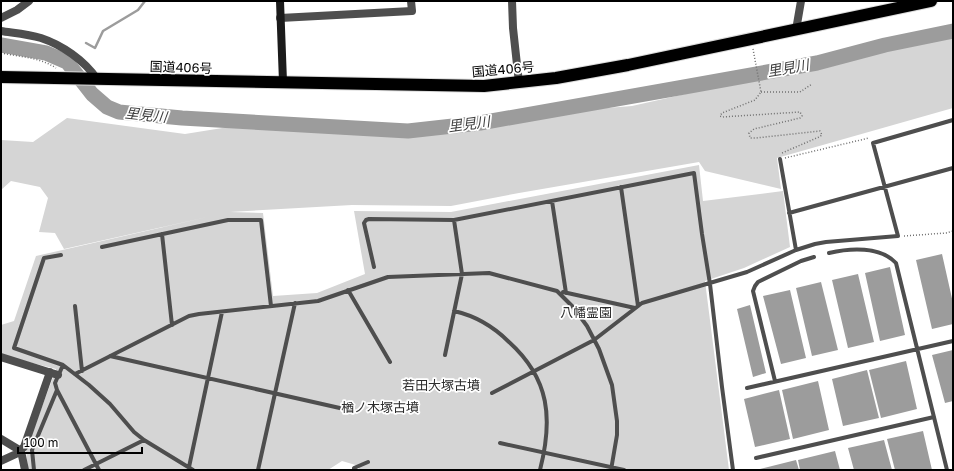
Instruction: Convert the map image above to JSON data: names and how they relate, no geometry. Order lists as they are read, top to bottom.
{
  "streets": {
    "highway": ["国道406号"]
  },
  "water": ["里見川"],
  "parks": ["八幡霊園", "若田大塚古墳", "楢ノ木塚古墳"],
  "scale_bar": "100 m"
}
